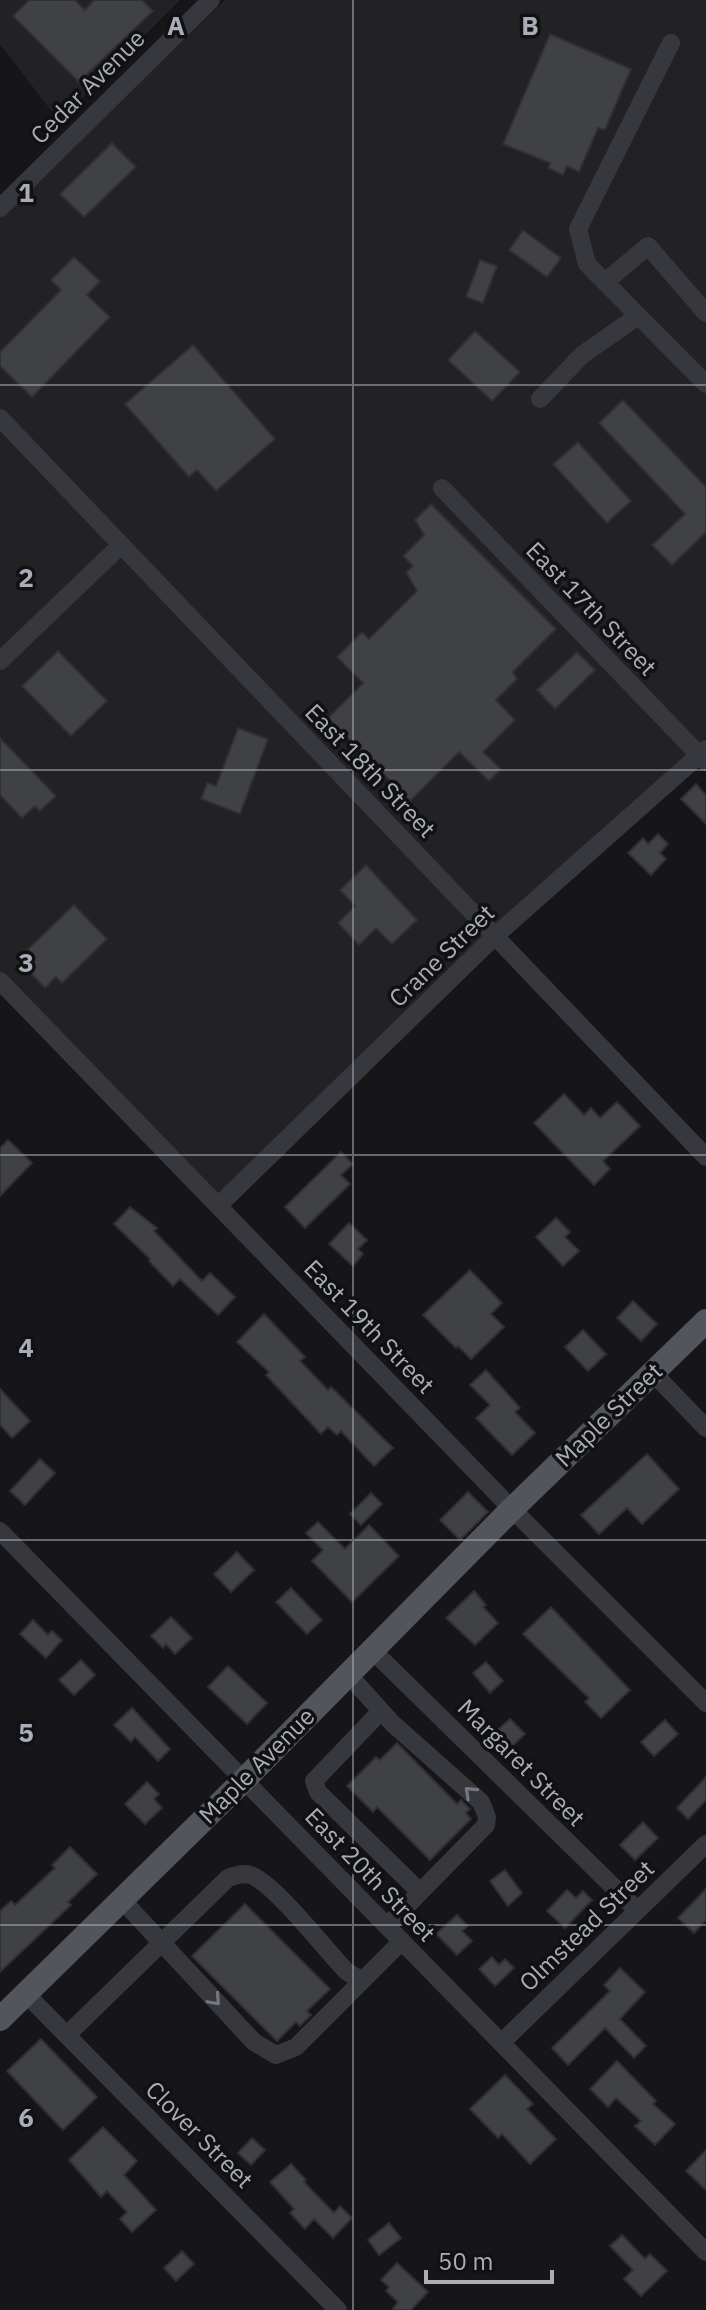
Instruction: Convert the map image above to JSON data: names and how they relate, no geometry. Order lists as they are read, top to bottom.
{
  "streets": {
    "main road": ["Maple Street", "Maple Avenue"],
    "street": [
      "Cedar Avenue",
      "East 17th Street",
      "East 18th Street",
      "Crane Street",
      "East 19th Street",
      "Margaret Street",
      "East 20th Street",
      "Olmstead Street",
      "Clover Street"
    ]
  },
  "crossings": [
    ["East 17th Street", "Crane Street"],
    ["East 18th Street", "Crane Street"],
    ["Crane Street", "East 19th Street"],
    ["East 19th Street", "Maple Street"],
    ["East 19th Street", "Maple Avenue"],
    ["Maple Street", "Maple Avenue"],
    ["Margaret Street", "Maple Avenue"],
    ["Margaret Street", "Olmstead Street"],
    ["Maple Avenue", "East 20th Street"],
    ["Maple Avenue", "Clover Street"],
    ["East 20th Street", "Olmstead Street"]
  ],
  "scale_bar": "50 m",
  "grid": {
    "columns": ["A", "B"],
    "rows": [
      "1",
      "2",
      "3",
      "4",
      "5",
      "6"
    ]
  }
}
